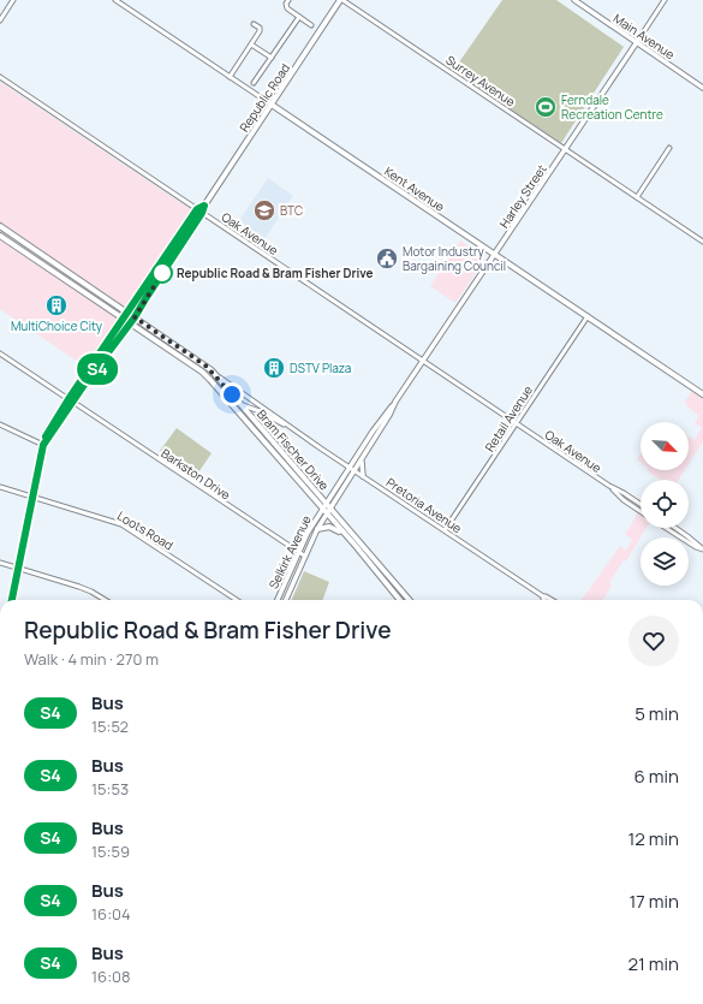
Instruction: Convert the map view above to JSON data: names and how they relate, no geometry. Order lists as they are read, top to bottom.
{
  "streets": {
    "main road": ["Republic Road", "Kent Avenue", "Bram Fischer Drive"],
    "street": [
      "Main Avenue",
      "Surrey Avenue",
      "Harley Street",
      "Oak Avenue",
      "Retail Avenue",
      "Barkston Drive",
      "Pretoria Avenue",
      "Loots Road",
      "Selkirk Avenue"
    ]
  },
  "crossings": [
    ["Main Avenue", "Harley Street"],
    ["Surrey Avenue", "Republic Road"],
    ["Surrey Avenue", "Harley Street"],
    ["Republic Road", "Kent Avenue"],
    ["Republic Road", "Oak Avenue"],
    ["Republic Road", "Bram Fischer Drive"],
    ["Republic Road", "Loots Road"],
    ["Kent Avenue", "Harley Street"],
    ["Kent Avenue", "Retail Avenue"],
    ["Harley Street", "Oak Avenue"],
    ["Harley Street", "Bram Fischer Drive"],
    ["Harley Street", "Pretoria Avenue"],
    ["Harley Street", "Selkirk Avenue"],
    ["Oak Avenue", "Retail Avenue"],
    ["Retail Avenue", "Pretoria Avenue"],
    ["Bram Fischer Drive", "Pretoria Avenue"],
    ["Bram Fischer Drive", "Selkirk Avenue"],
    ["Barkston Drive", "Selkirk Avenue"]
  ],
  "places": {
    "sports": ["Ferndale Recreation Centre"],
    "school or university": ["BTC"],
    "public building": ["Motor Industry Bargaining Council"],
    "other": ["Republic Road & Bram Fisher Drive"],
    "building": ["MultiChoice City", "DSTV Plaza"]
  },
  "lines": ["bus line S4"],
  "north": "bottom right",
  "page": {
    "on_map": "S4",
    "heading": ["Republic Road & Bram Fisher Drive", "Walk · 4 min · 270 m"],
    "list": [
      {
        "mark": "S4",
        "name": "Bus",
        "note": "15:52",
        "value": "5 min"
      },
      {
        "mark": "S4",
        "name": "Bus",
        "note": "15:53",
        "value": "6 min"
      },
      {
        "mark": "S4",
        "name": "Bus",
        "note": "15:59",
        "value": "12 min"
      },
      {
        "mark": "S4",
        "name": "Bus",
        "note": "16:04",
        "value": "17 min"
      },
      {
        "mark": "S4",
        "name": "Bus",
        "note": "16:08",
        "value": "21 min"
      }
    ]
  }
}
